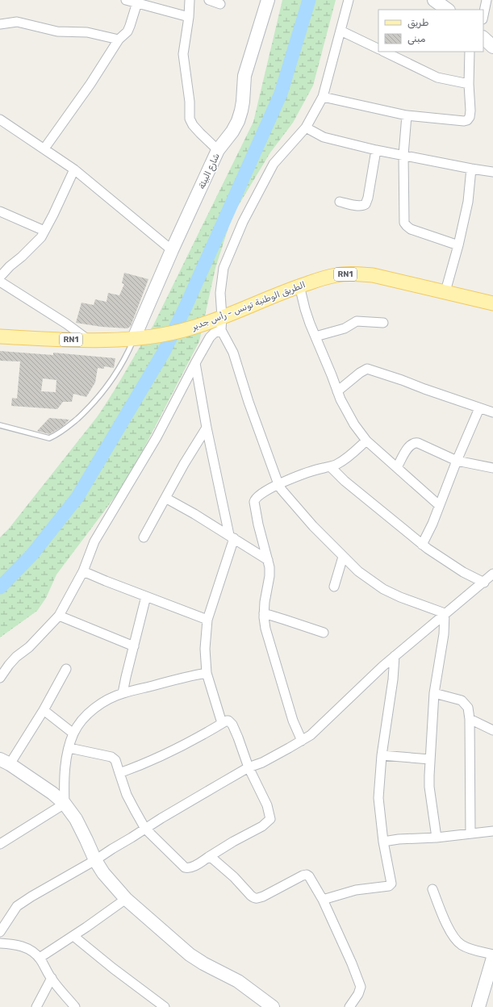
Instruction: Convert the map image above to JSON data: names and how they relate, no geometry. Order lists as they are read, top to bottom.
{
  "streets": {
    "main road": ["RN1", "الطريق الوطنية تونس - رأس جدير"],
    "street": ["شارع البيئة"]
  },
  "crossings": [
    ["شارع البيئة", "الطريق الوطنية تونس - رأس جدير"]
  ],
  "legend": ["طريق", "مبنى"]
}
